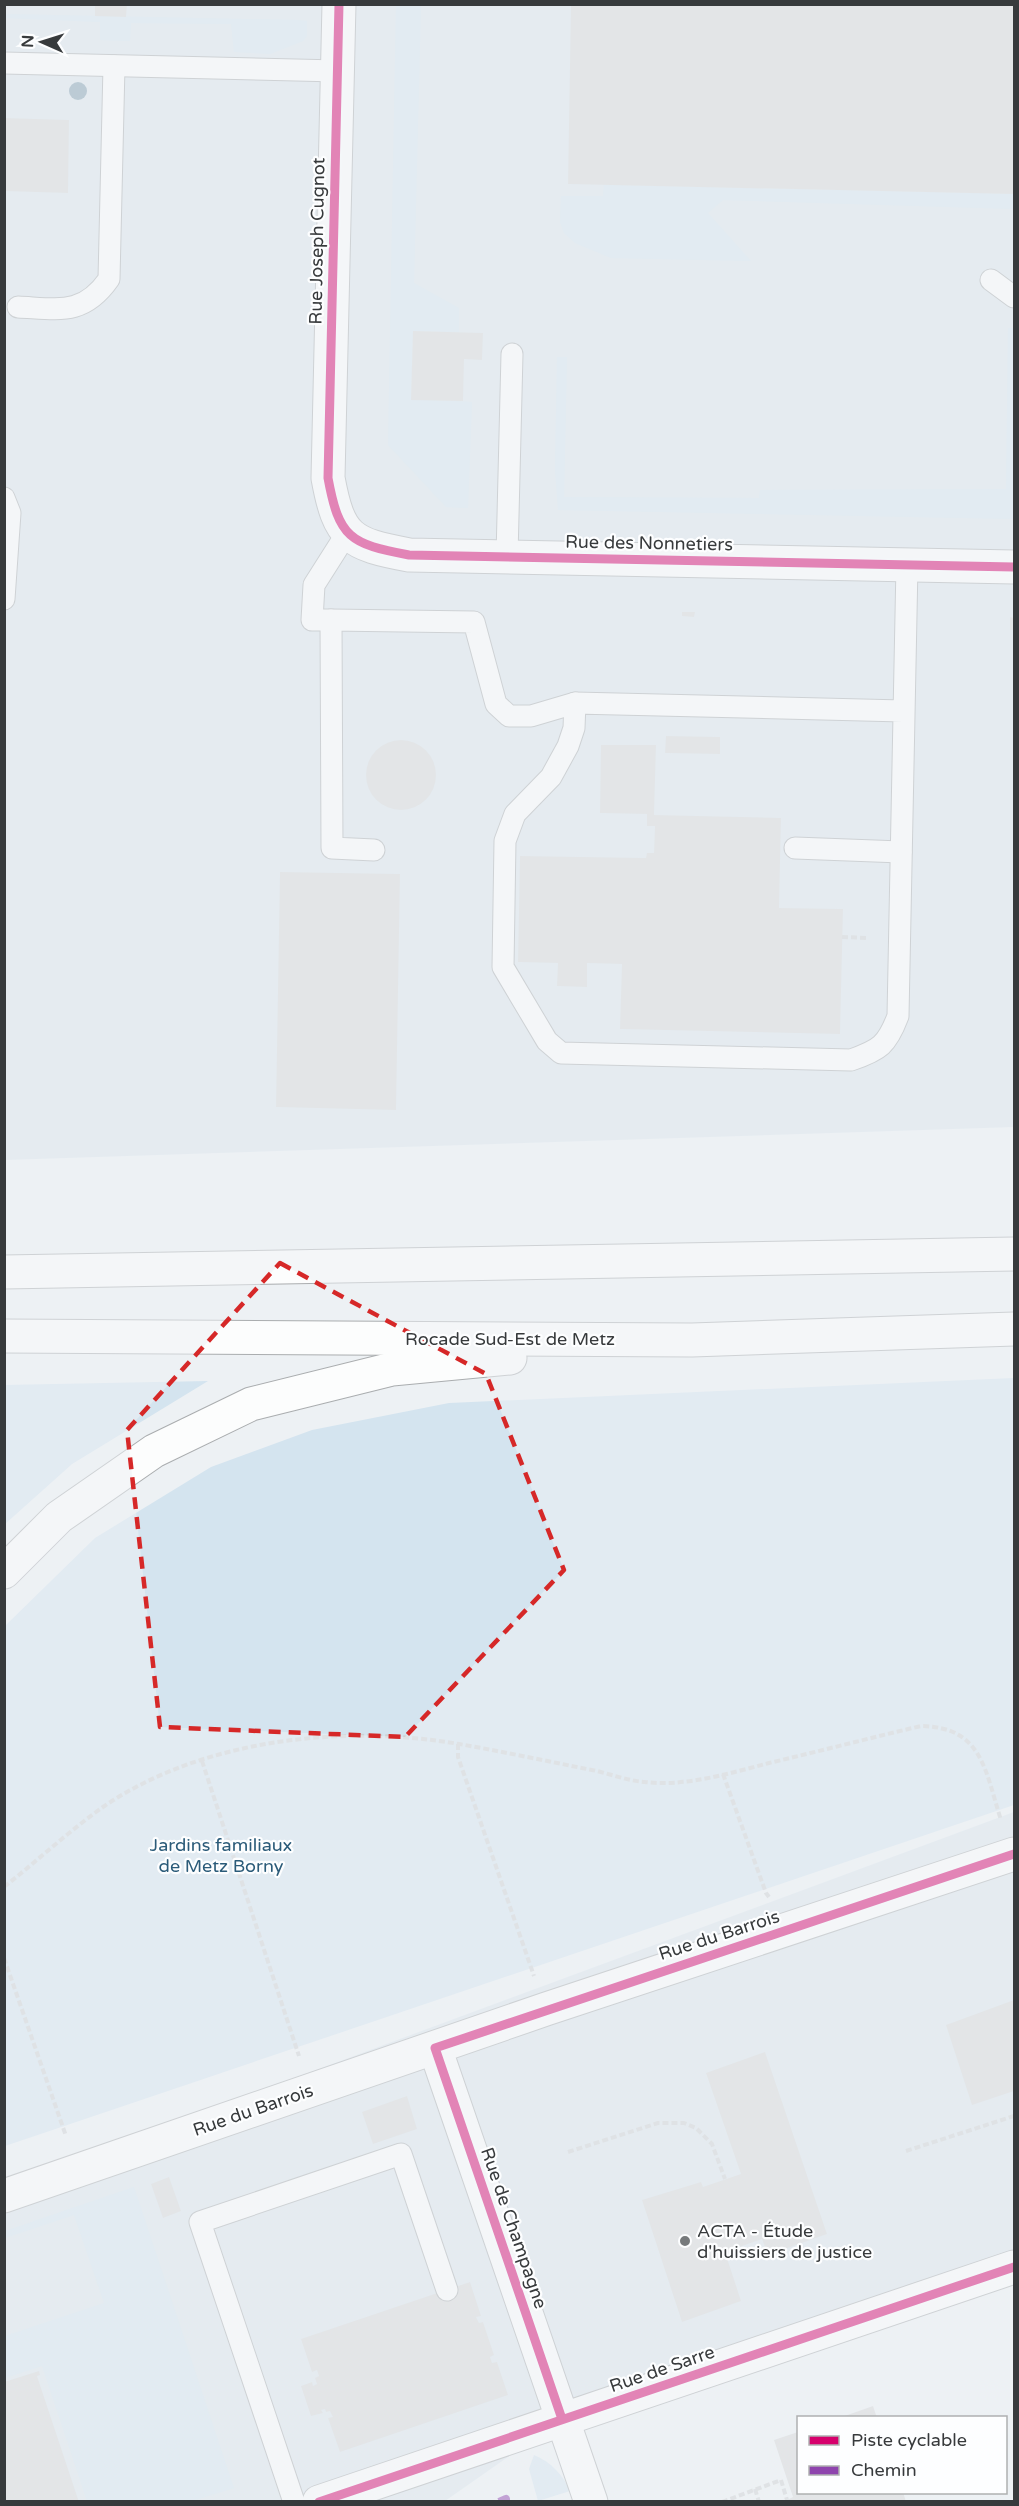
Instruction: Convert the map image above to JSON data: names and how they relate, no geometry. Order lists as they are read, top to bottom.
{
  "streets": {
    "main road": [
      "Rue Joseph Cugnot",
      "Rue des Nonnetiers",
      "Rocade Sud-Est de Metz",
      "Rue du Barrois",
      "Rue de Champagne",
      "Rue de Sarre"
    ]
  },
  "crossings": [
    ["Rue Joseph Cugnot", "Rue des Nonnetiers"],
    ["Rue du Barrois", "Rue de Champagne"],
    ["Rue de Champagne", "Rue de Sarre"]
  ],
  "parks": ["Jardins familiaux de Metz Borny"],
  "places": ["ACTA - Étude d'huissiers de justice"],
  "legend": ["Piste cyclable", "Chemin"],
  "north": "left"
}
